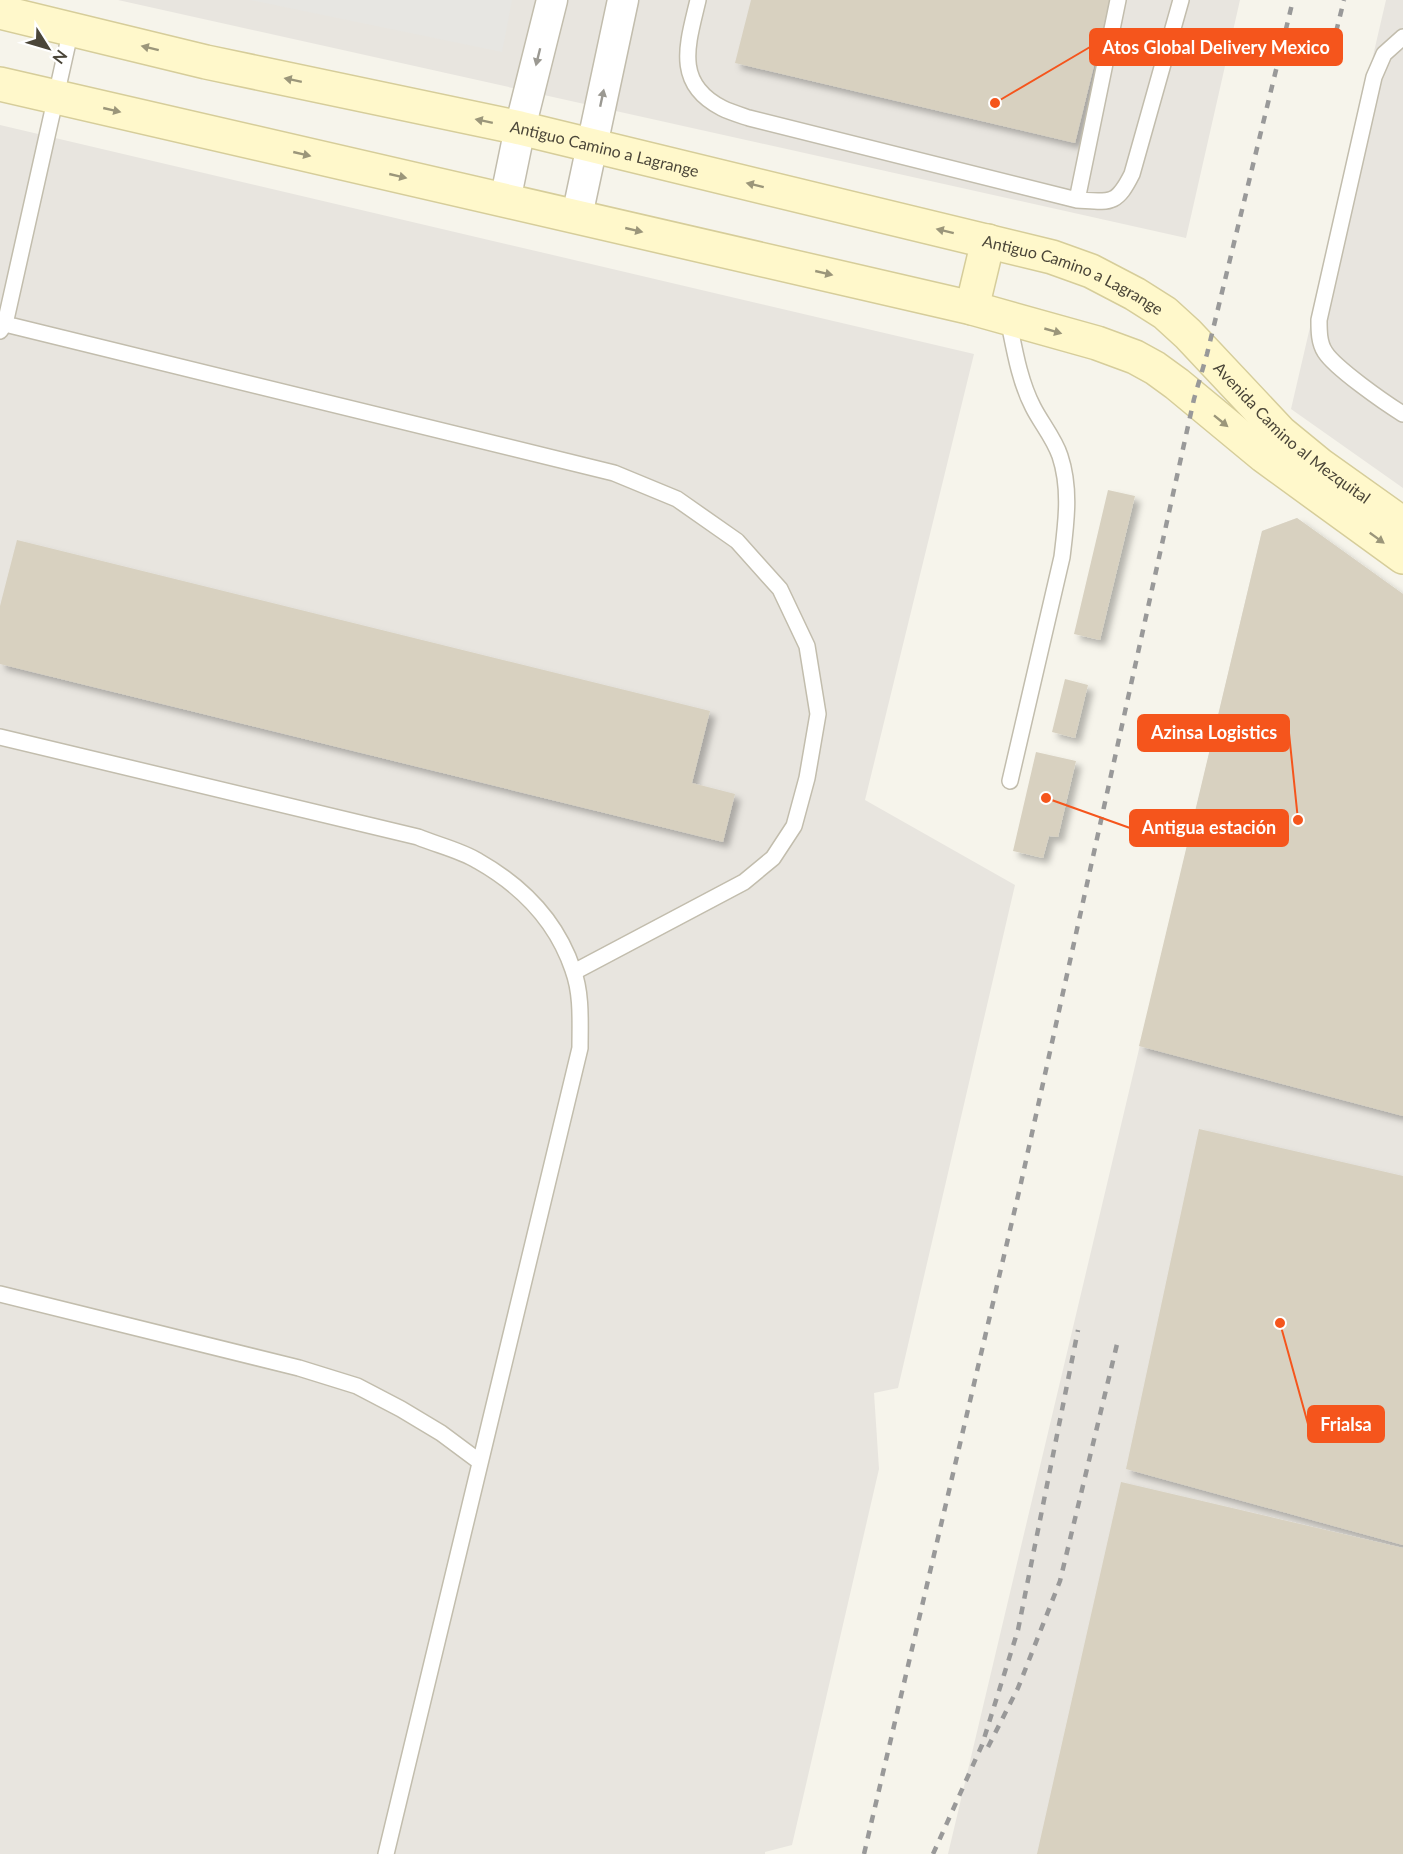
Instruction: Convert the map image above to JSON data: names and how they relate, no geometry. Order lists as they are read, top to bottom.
{
  "streets": {
    "street": ["Antiguo Camino a Lagrange", "Avenida Camino al Mezquital"]
  },
  "crossings": [
    ["Antiguo Camino a Lagrange", "Avenida Camino al Mezquital"]
  ],
  "places": [
    "Atos Global Delivery Mexico",
    "Antigua estación",
    "Azinsa Logistics",
    "Frialsa"
  ],
  "north": "bottom right"
}
